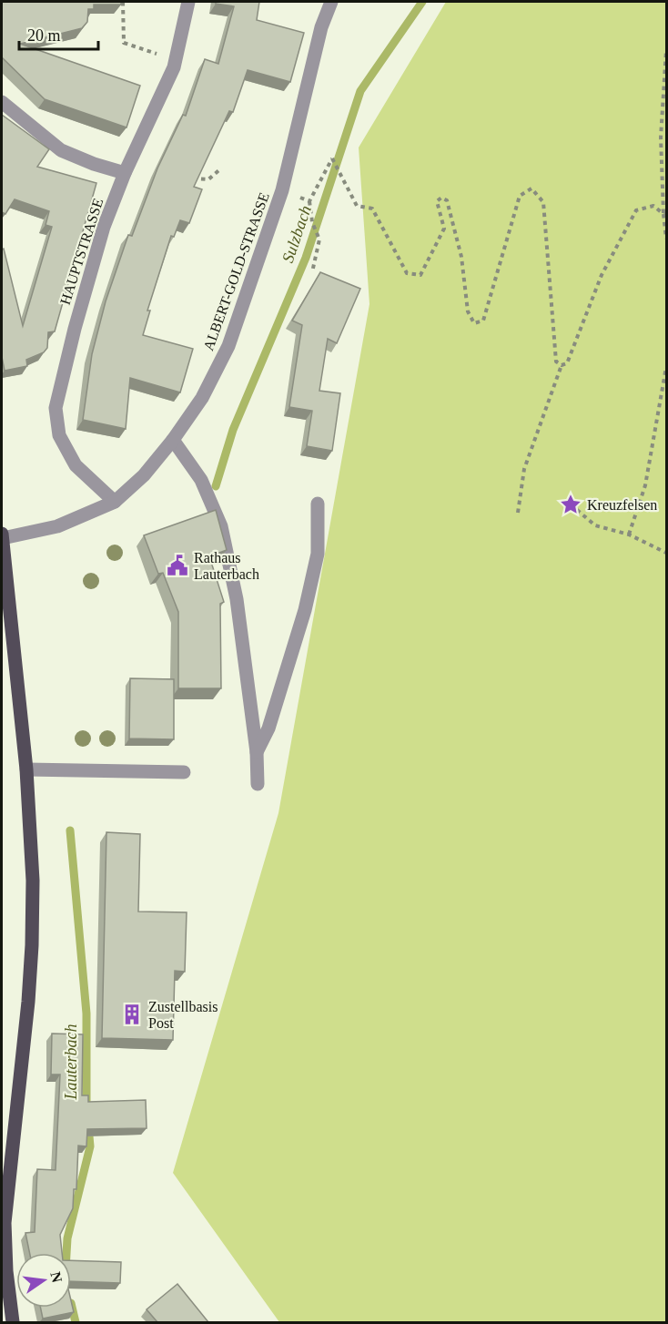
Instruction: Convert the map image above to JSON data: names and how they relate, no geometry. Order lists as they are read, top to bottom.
{
  "streets": {
    "street": ["HAUPTSTRASSE", "ALBERT-GOLD-STRASSE"]
  },
  "crossings": [
    ["HAUPTSTRASSE", "ALBERT-GOLD-STRASSE"]
  ],
  "water": ["Sulzbach", "Lauterbach"],
  "places": {
    "place": ["Kreuzfelsen"],
    "public building": ["Rathaus Lauterbach"],
    "building": ["Zustellbasis Post"]
  },
  "scale_bar": "20 m",
  "north": "right"
}
